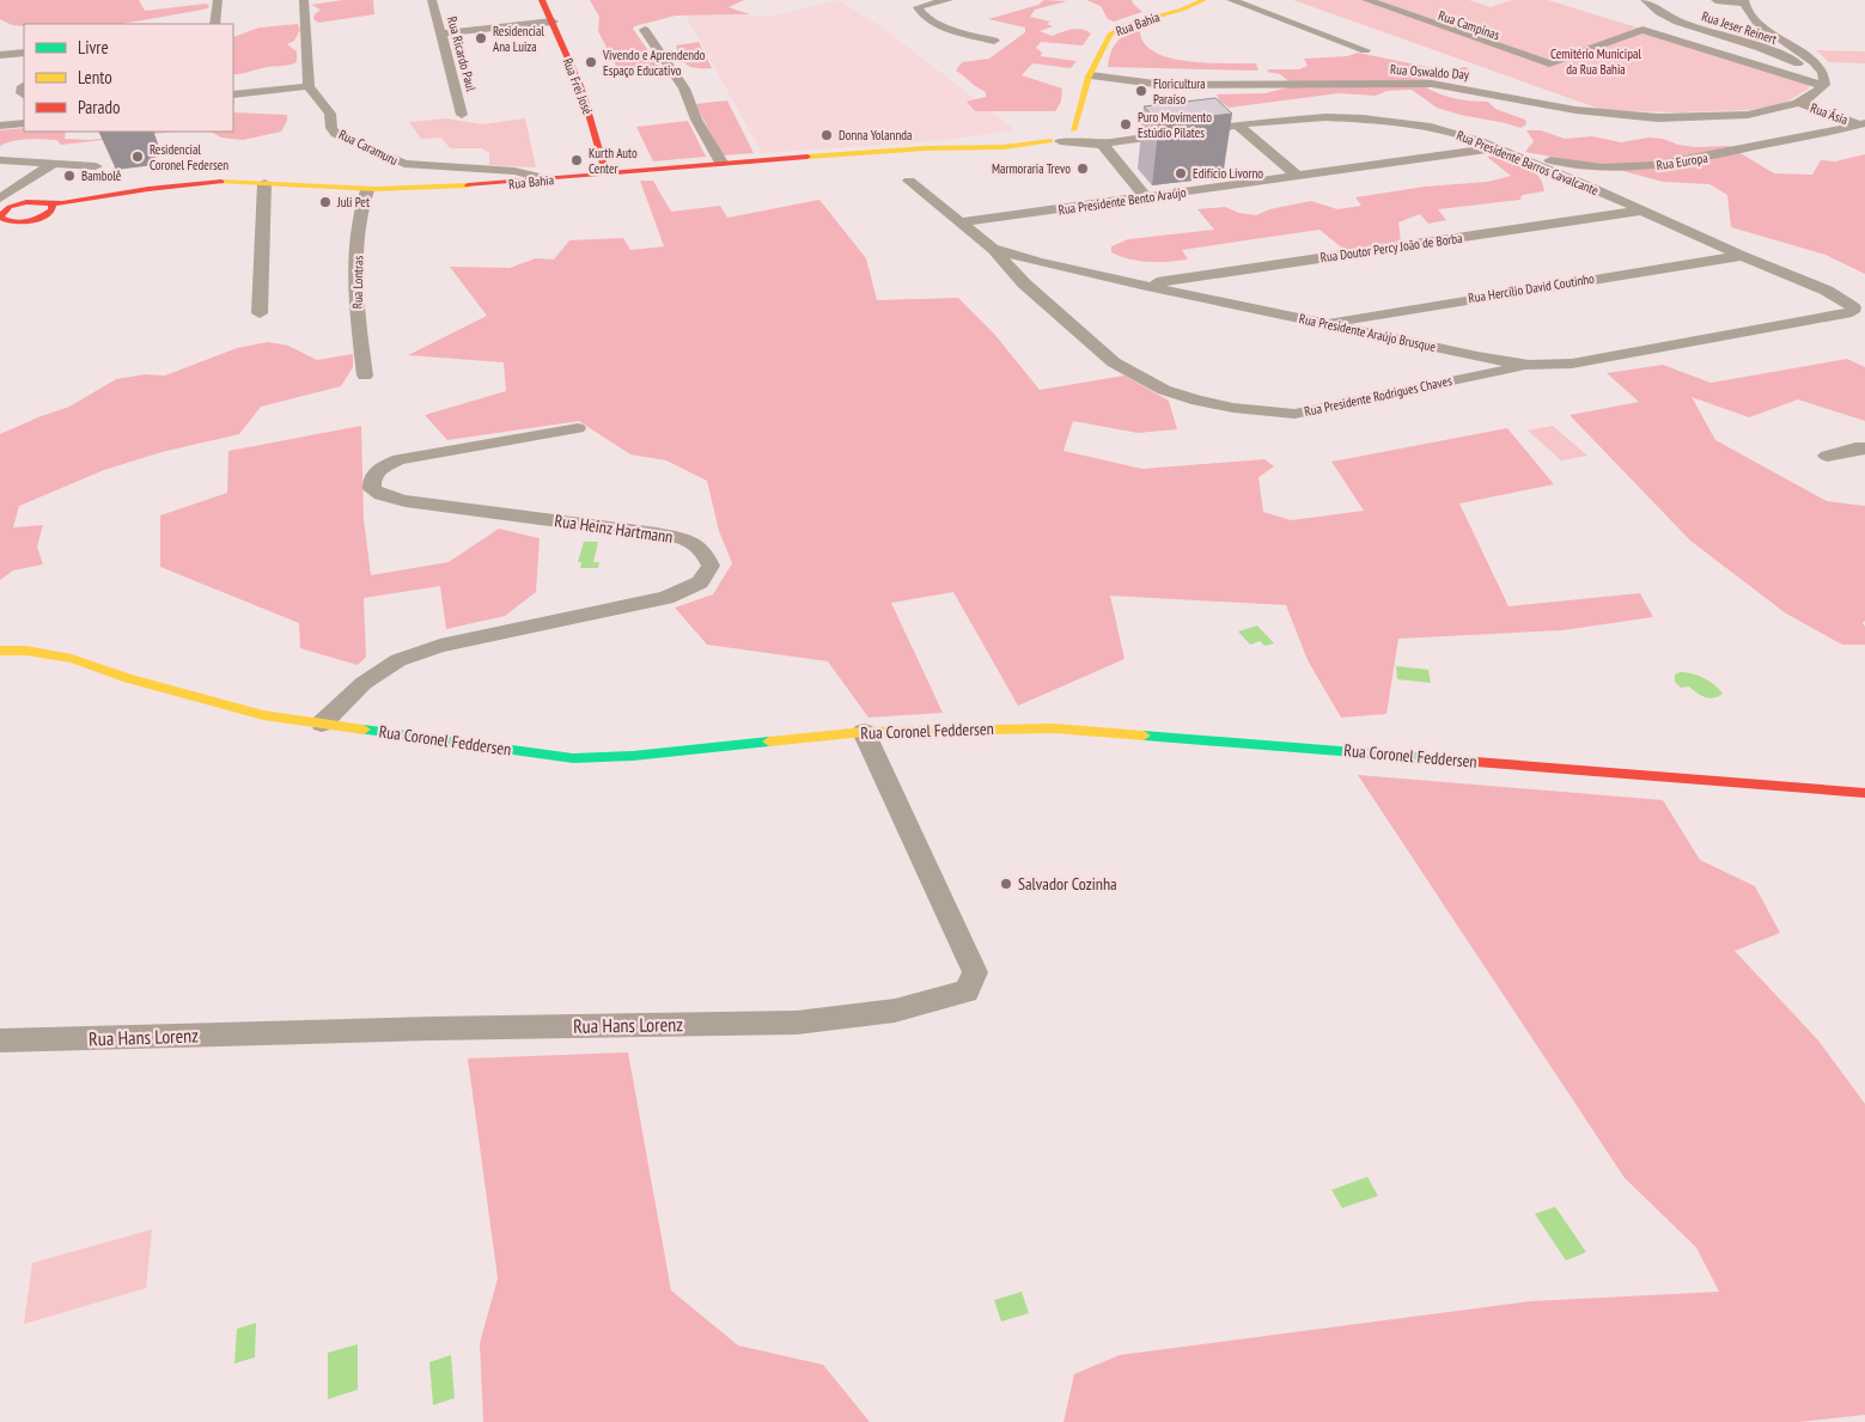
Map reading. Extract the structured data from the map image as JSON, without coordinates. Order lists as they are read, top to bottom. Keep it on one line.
{"streets":{"main road":["Rua Bahia","Rua Frei José","Rua Coronel Feddersen"],"street":["Rua Campinas","Rua Jeser Reinert","Rua Ricardo Paul","Rua Oswaldo Day","Rua Ásia","Rua Caramuru","Rua Europa","Rua Presidente Barros Cavalcante","Rua Presidente Bento Araújo","Rua Doutor Percy João de Borba","Rua Lontras","Rua Hercílio David Coutinho","Rua Presidente Araújo Brusque","Rua Presidente Rodrigues Chaves","Rua Heinz Hartmann","Rua Hans Lorenz"]},"crossings":[["Rua Bahia","Rua Oswaldo Day"],["Rua Bahia","Rua Frei José"],["Rua Bahia","Rua Caramuru"],["Rua Bahia","Rua Presidente Barros Cavalcante"],["Rua Bahia","Rua Lontras"],["Rua Oswaldo Day","Rua Ásia"],["Rua Ásia","Rua Europa"],["Rua Europa","Rua Presidente Barros Cavalcante"],["Rua Europa","Rua Presidente Bento Araújo"],["Rua Presidente Barros Cavalcante","Rua Presidente Bento Araújo"],["Rua Presidente Barros Cavalcante","Rua Doutor Percy João de Borba"],["Rua Presidente Barros Cavalcante","Rua Hercílio David Coutinho"],["Rua Presidente Barros Cavalcante","Rua Presidente Araújo Brusque"],["Rua Presidente Bento Araújo","Rua Presidente Araújo Brusque"],["Rua Doutor Percy João de Borba","Rua Presidente Araújo Brusque"],["Rua Hercílio David Coutinho","Rua Presidente Araújo Brusque"],["Rua Presidente Araújo Brusque","Rua Presidente Rodrigues Chaves"],["Rua Heinz Hartmann","Rua Coronel Feddersen"],["Rua Coronel Feddersen","Rua Hans Lorenz"]],"parks":["Cemitério Municipal da Rua Bahia"],"places":["Residencial Ana Luiza","Vivendo e Aprendendo Espaço Educativo","Floricultura Paraíso","Puro Movimento Estúdio Pilates","Donna Yolannda","Residencial Coronel Federsen","Kurth Auto Center","Marmoraria Trevo","Edifício Livorno","Bambolê","Juli Pet","Salvador Cozinha"],"legend":["Livre","Lento","Parado"]}
